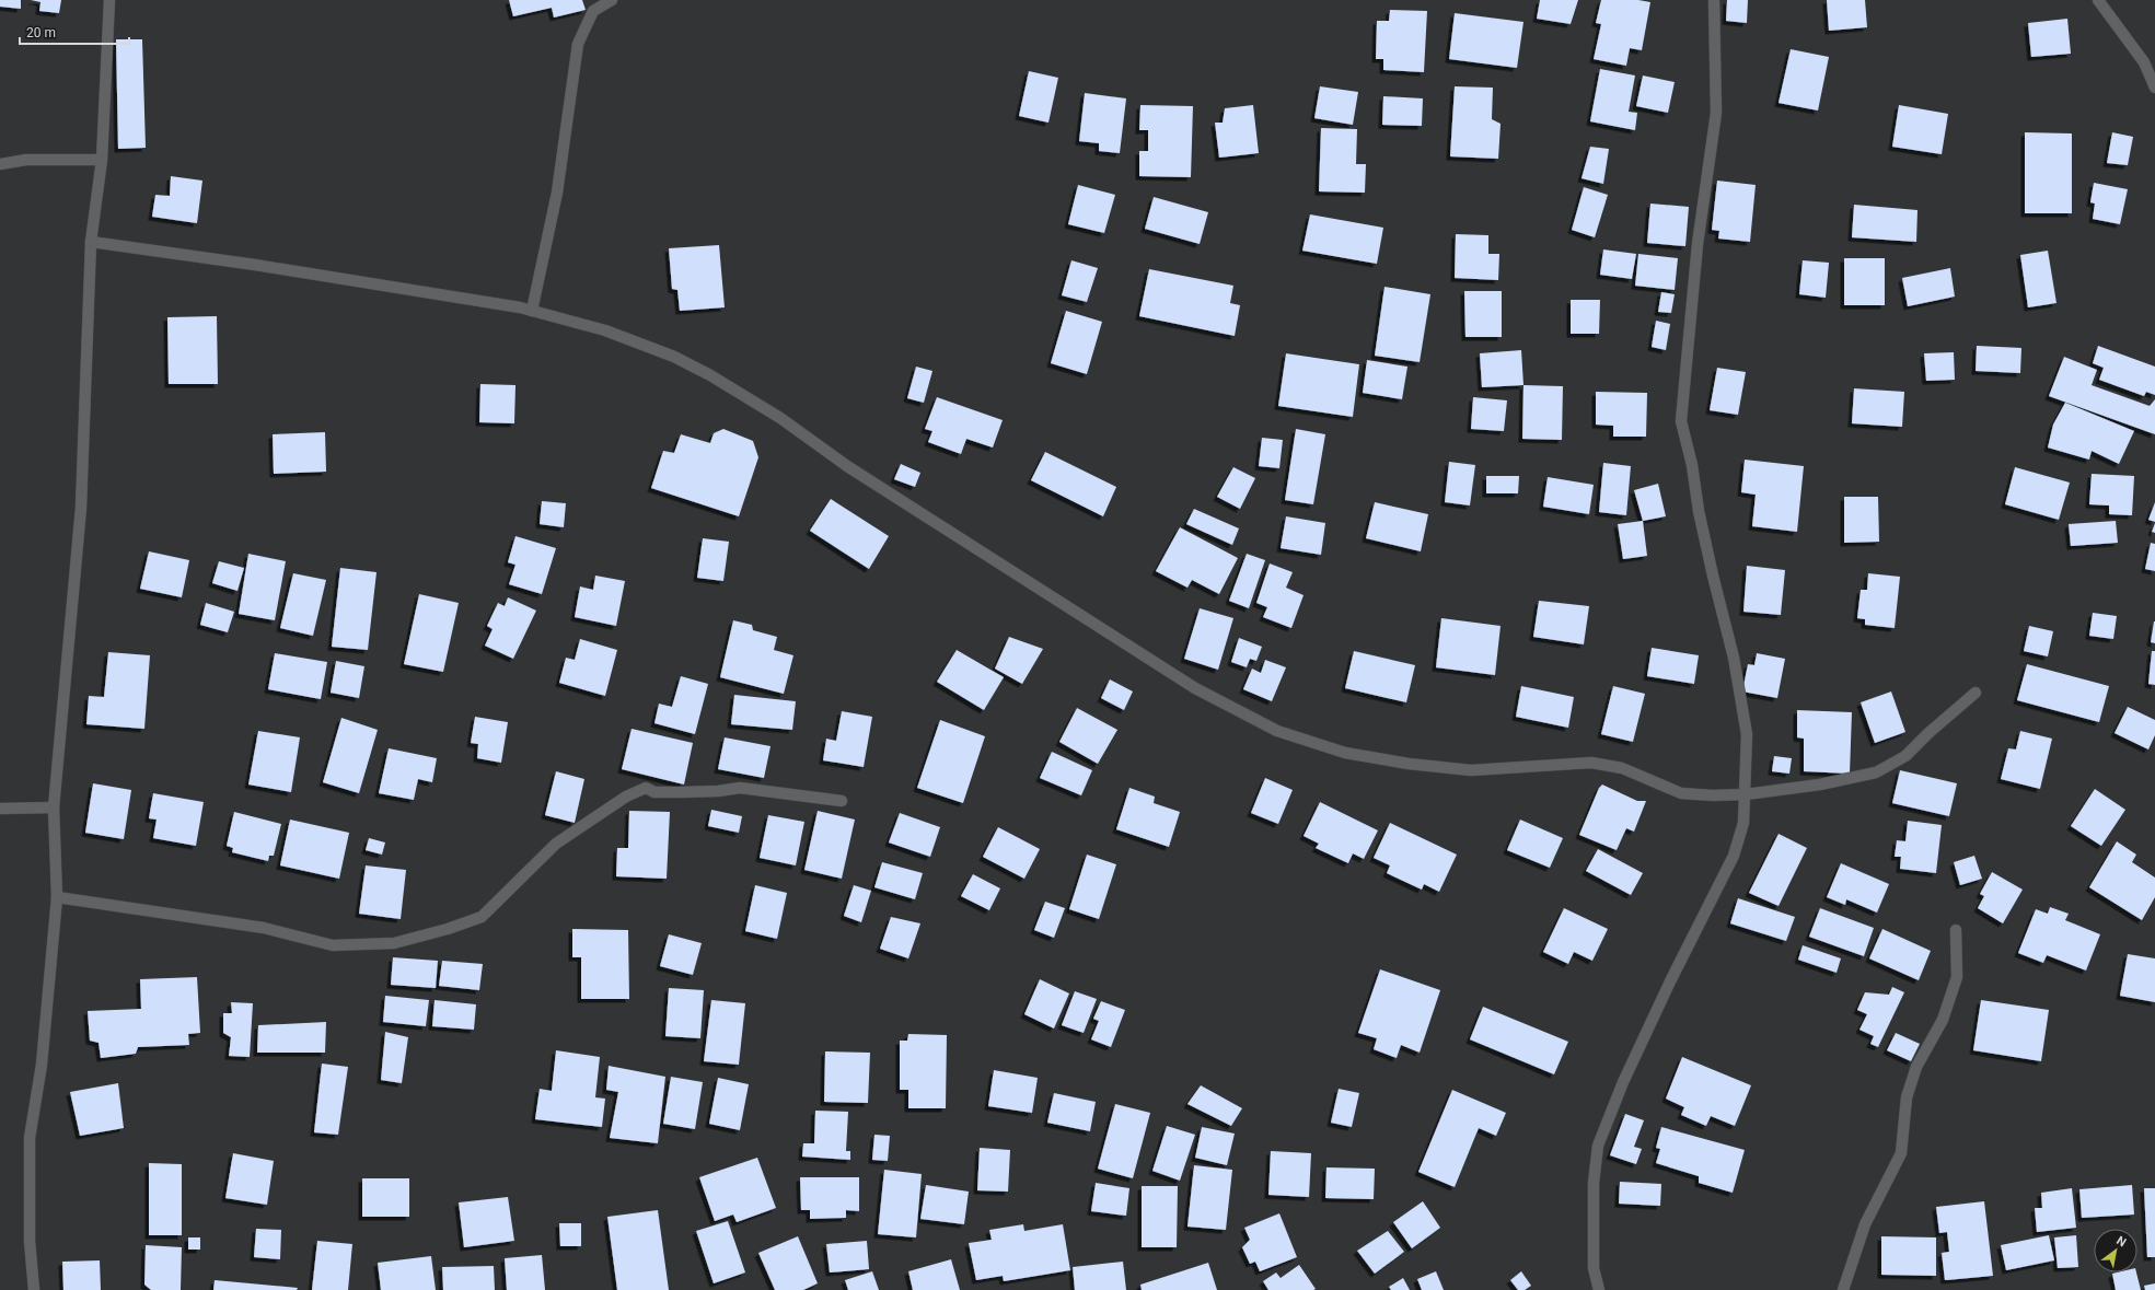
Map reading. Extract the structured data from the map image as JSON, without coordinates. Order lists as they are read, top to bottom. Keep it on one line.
{"scale_bar":"20 m","north":"top right"}
